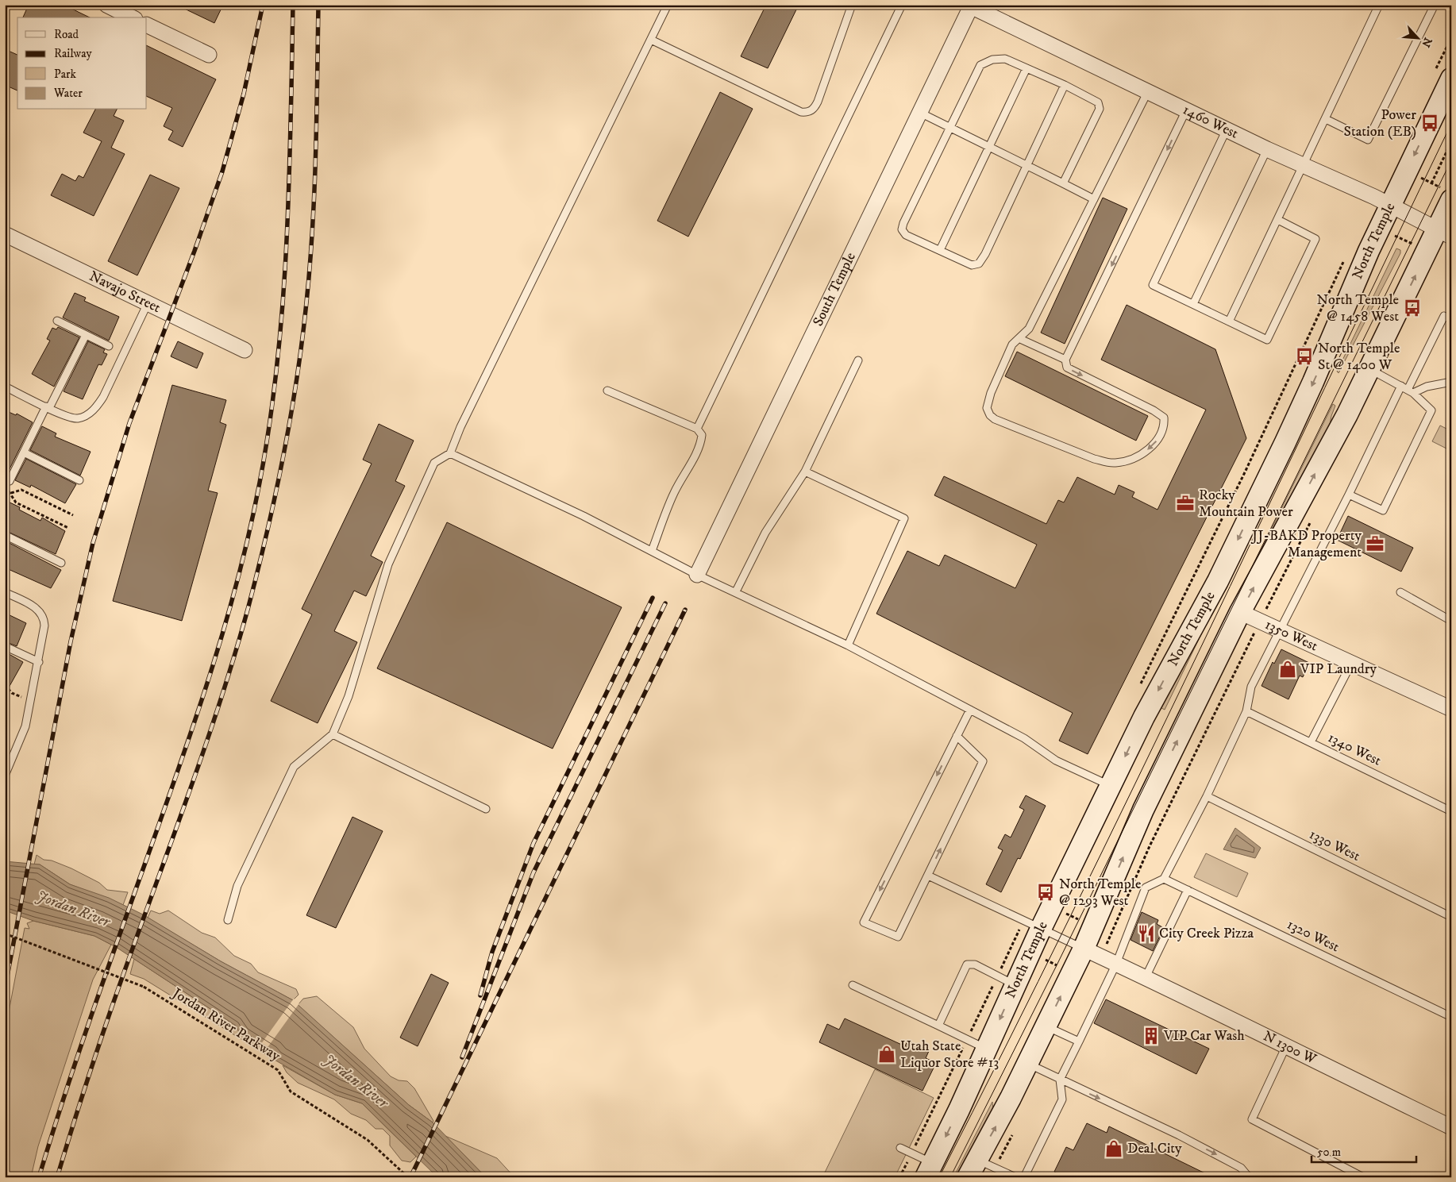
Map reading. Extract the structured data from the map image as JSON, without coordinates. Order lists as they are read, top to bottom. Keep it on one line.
{"streets":{"main road":["North Temple"],"street":["1460 West","South Temple","Navajo Street","1350 West","N 1300 W"],"lane":["1340 West","1330 West","1320 West"],"path":["Jordan River Parkway"]},"crossings":[["1460 West","North Temple"],["1460 West","South Temple"]],"water":["Jordan River"],"places":{"bus stop":["Power Station (EB)","North Temple @ 1458 West","North Temple St @ 1400 W","North Temple @ 1293 West"],"office":["Rocky Mountain Power","JJ-BAKD Property Management"],"shop":["VIP Laundry","Utah State Liquor Store #13","Deal City"],"restaurant":["City Creek Pizza"],"building":["VIP Car Wash"]},"legend":["Road","Railway","Park","Water"],"scale_bar":"50 m","north":"bottom right"}
